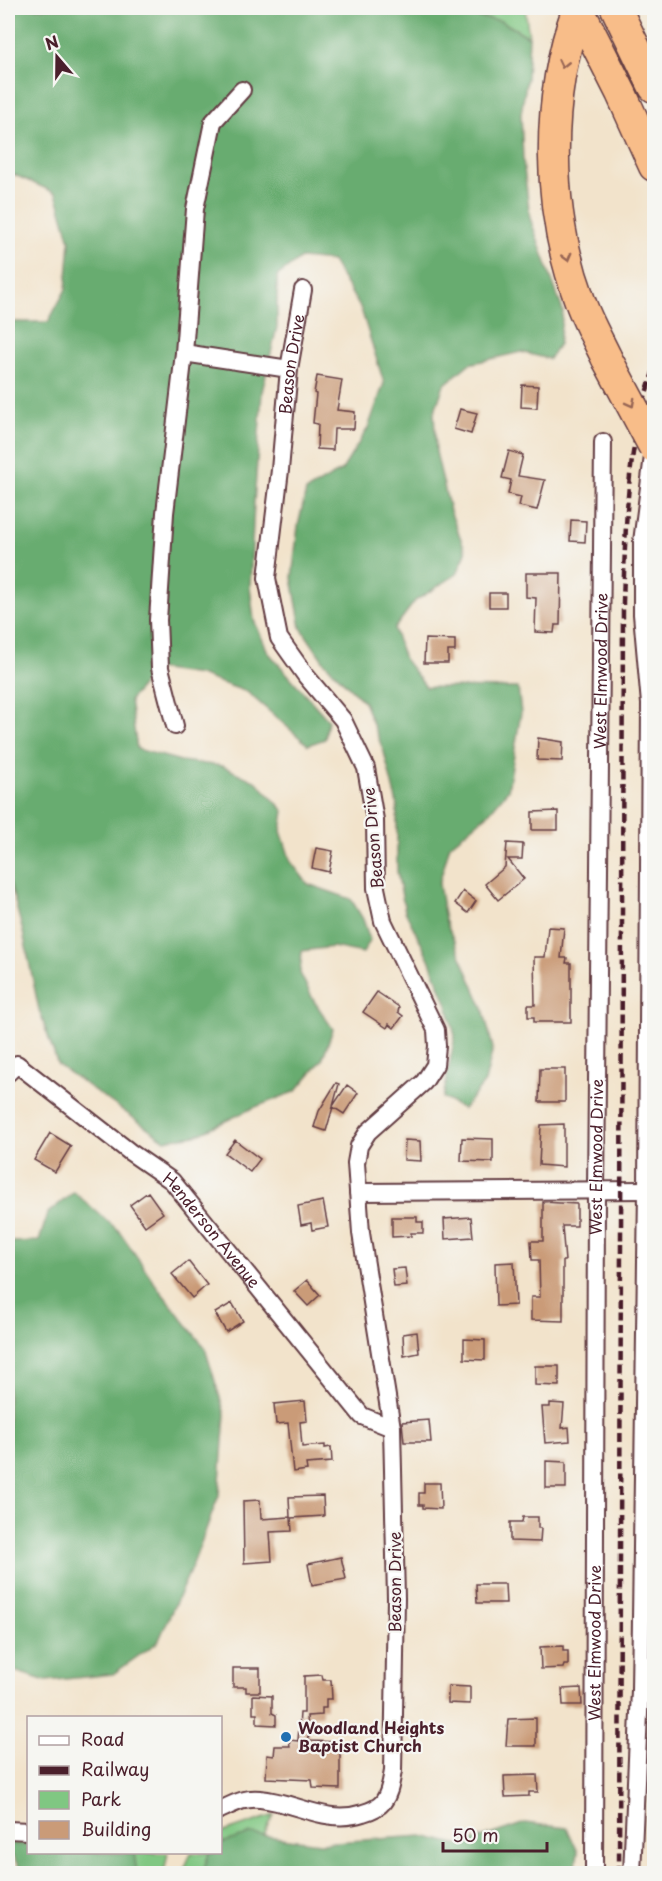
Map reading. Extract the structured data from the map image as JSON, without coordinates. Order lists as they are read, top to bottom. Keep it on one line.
{"streets":{"street":["Beason Drive","West Elmwood Drive","Henderson Avenue"]},"crossings":[["Beason Drive","Henderson Avenue"]],"places":["Woodland Heights Baptist Church"],"legend":["Road","Railway","Park","Building"],"scale_bar":"50 m","north":"top"}
